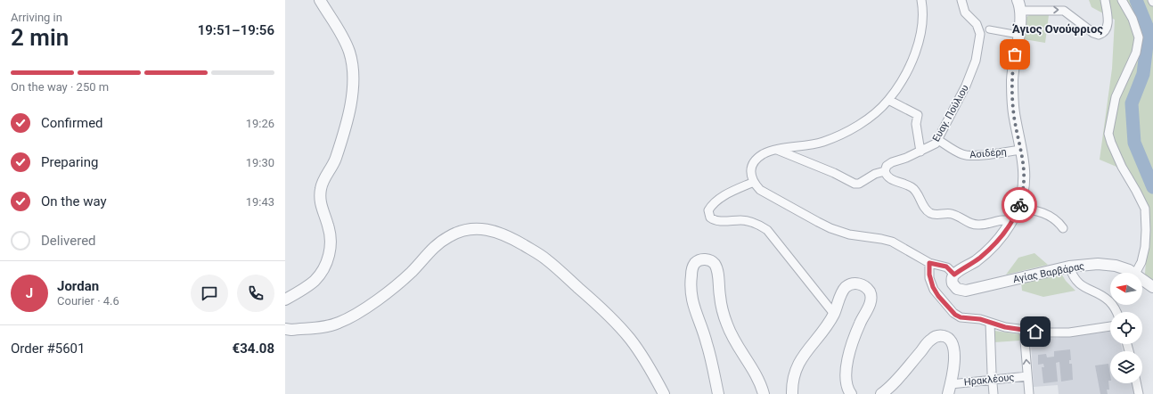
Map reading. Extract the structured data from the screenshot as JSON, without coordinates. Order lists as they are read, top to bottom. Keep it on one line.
{"streets":{"street":["Ευαγ. Πούλιου","Ασιδέρη","Αγίας Βαρβάρας","Ηρακλέους"]},"crossings":[["Ευαγ. Πούλιου","Ασιδέρη"]],"districts":["Άγιος Ονούφριος"],"north":"left","page":{"heading":["2 min","Arriving in","19:51–19:56"],"panel":["Jordan","Courier · 4.6","Order #5601","€34.08"],"bar":"On the way · 250 m","list":[["Confirmed","19:26"],["Preparing","19:30"],["On the way","19:43"],"Delivered"],"round":"J"}}
